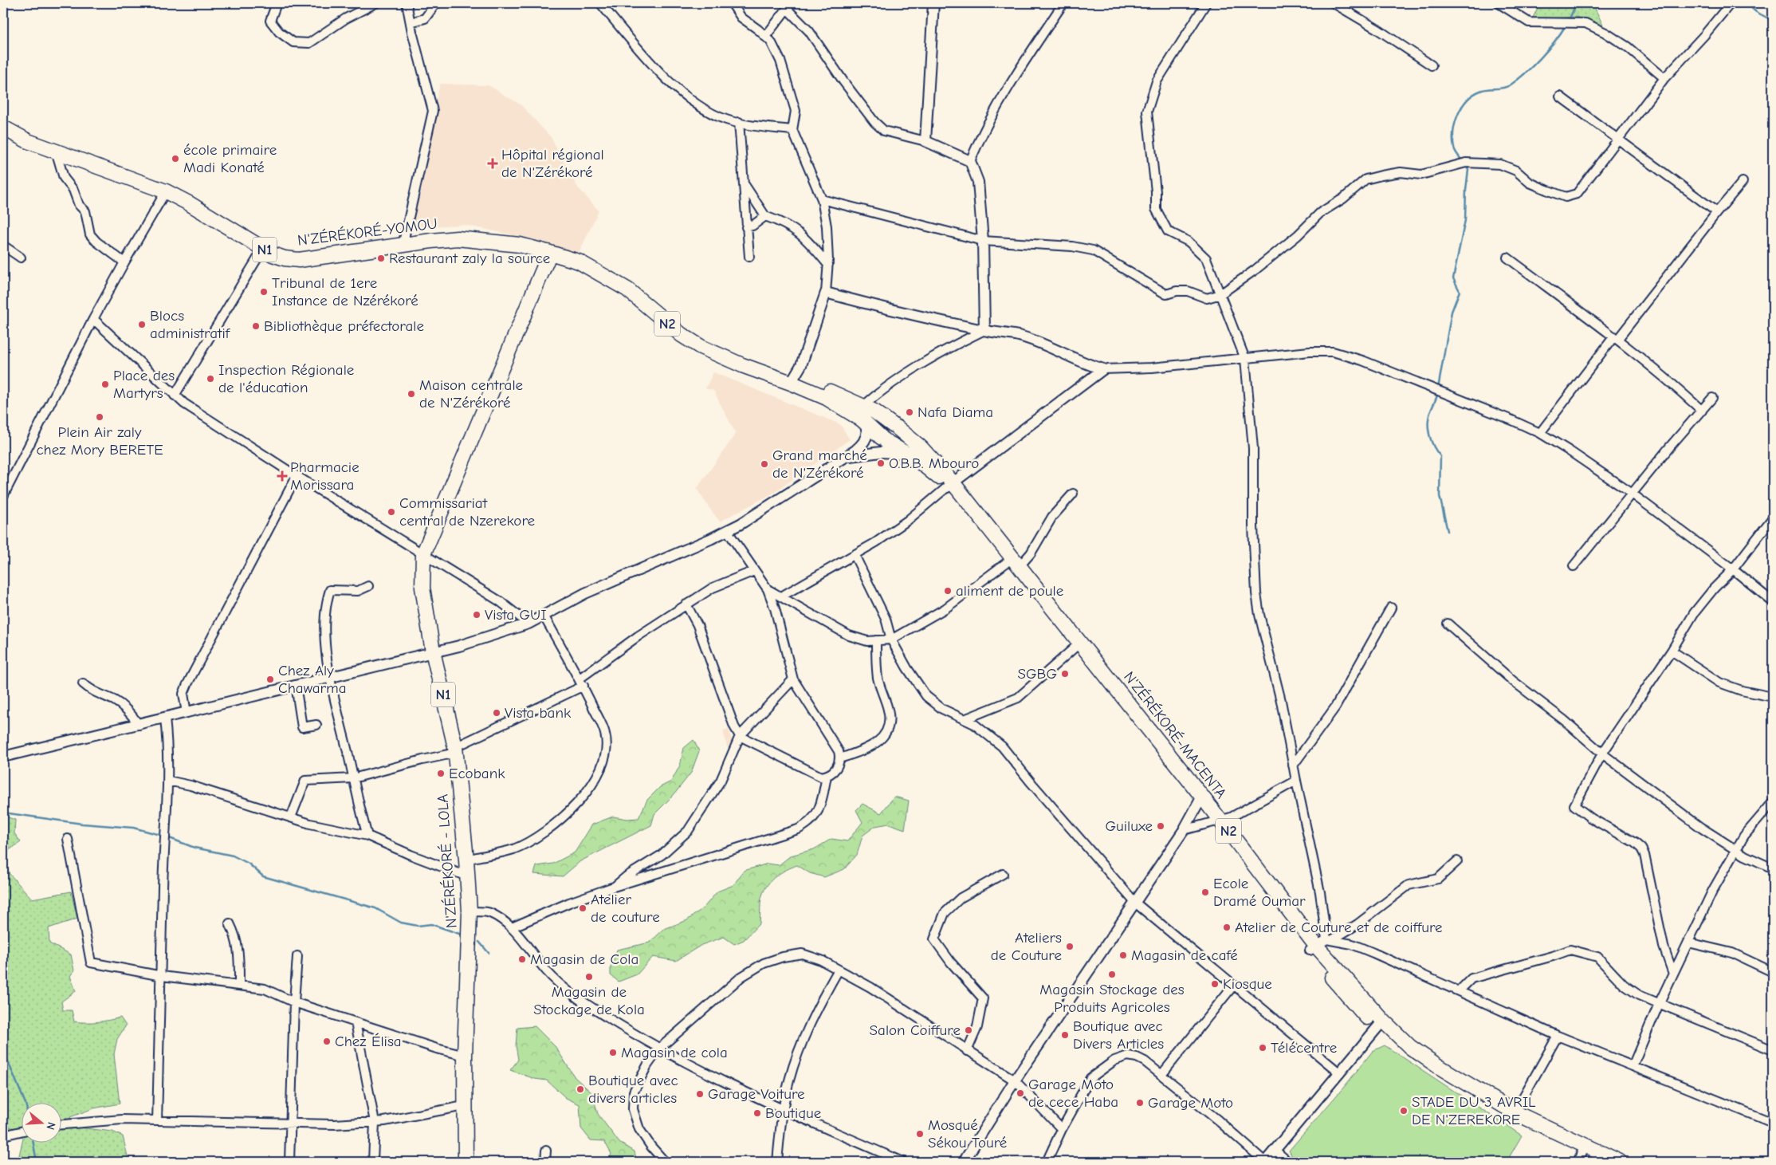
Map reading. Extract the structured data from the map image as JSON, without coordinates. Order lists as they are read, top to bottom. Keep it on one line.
{"streets":{"highway":["N'ZÉRÉKORÉ-YOMOU","N1","N2","N'ZÉRÉKORÉ - LOLA"]},"crossings":[["N'ZÉRÉKORÉ-YOMOU","N2"],["N'ZÉRÉKORÉ-YOMOU","N'ZÉRÉKORÉ - LOLA"],["N2","N'ZÉRÉKORÉ - LOLA"]],"places":{"other":["école primaire Madi Konaté","Restaurant zaly la source","Tribunal de 1ere Instance de Nzérékoré","Blocs administratif","Bibliothèque préfectorale","Inspection Régionale de l'éducation","Place des Martyrs","Maison centrale de N'Zérékoré","Nafa Diama","Plein Air zaly chez Mory BERETE","O.B.B. Mbouro","Grand marché de N'Zérékoré","Commissariat central de Nzerekore","aliment de poule","Vista GUI","SGBG","Chez Aly Chawarma","Vista bank","Ecobank","Guiluxe","Ecole Dramé Oumar","Atelier de couture","Atelier de Couture et de coiffure","Ateliers de Couture","Magasin de café","Magasin de Cola","Magasin Stockage des Produits Agricoles","Magasin de Stockage de Kola","Kiosque","Salon Coiffure","Boutique avec Divers Articles","Chez Élisa","Télécentre","Magasin de cola","Boutique avec divers articles","Garage Moto de cece Haba","Garage Voiture","Garage Moto","STADE DU 3 AVRIL DE N'ZEREKORE","Boutique","Mosqué Sékou Touré"],"health":["Hôpital régional de N'Zérékoré","Pharmacie Morissara"]},"north":"right"}
